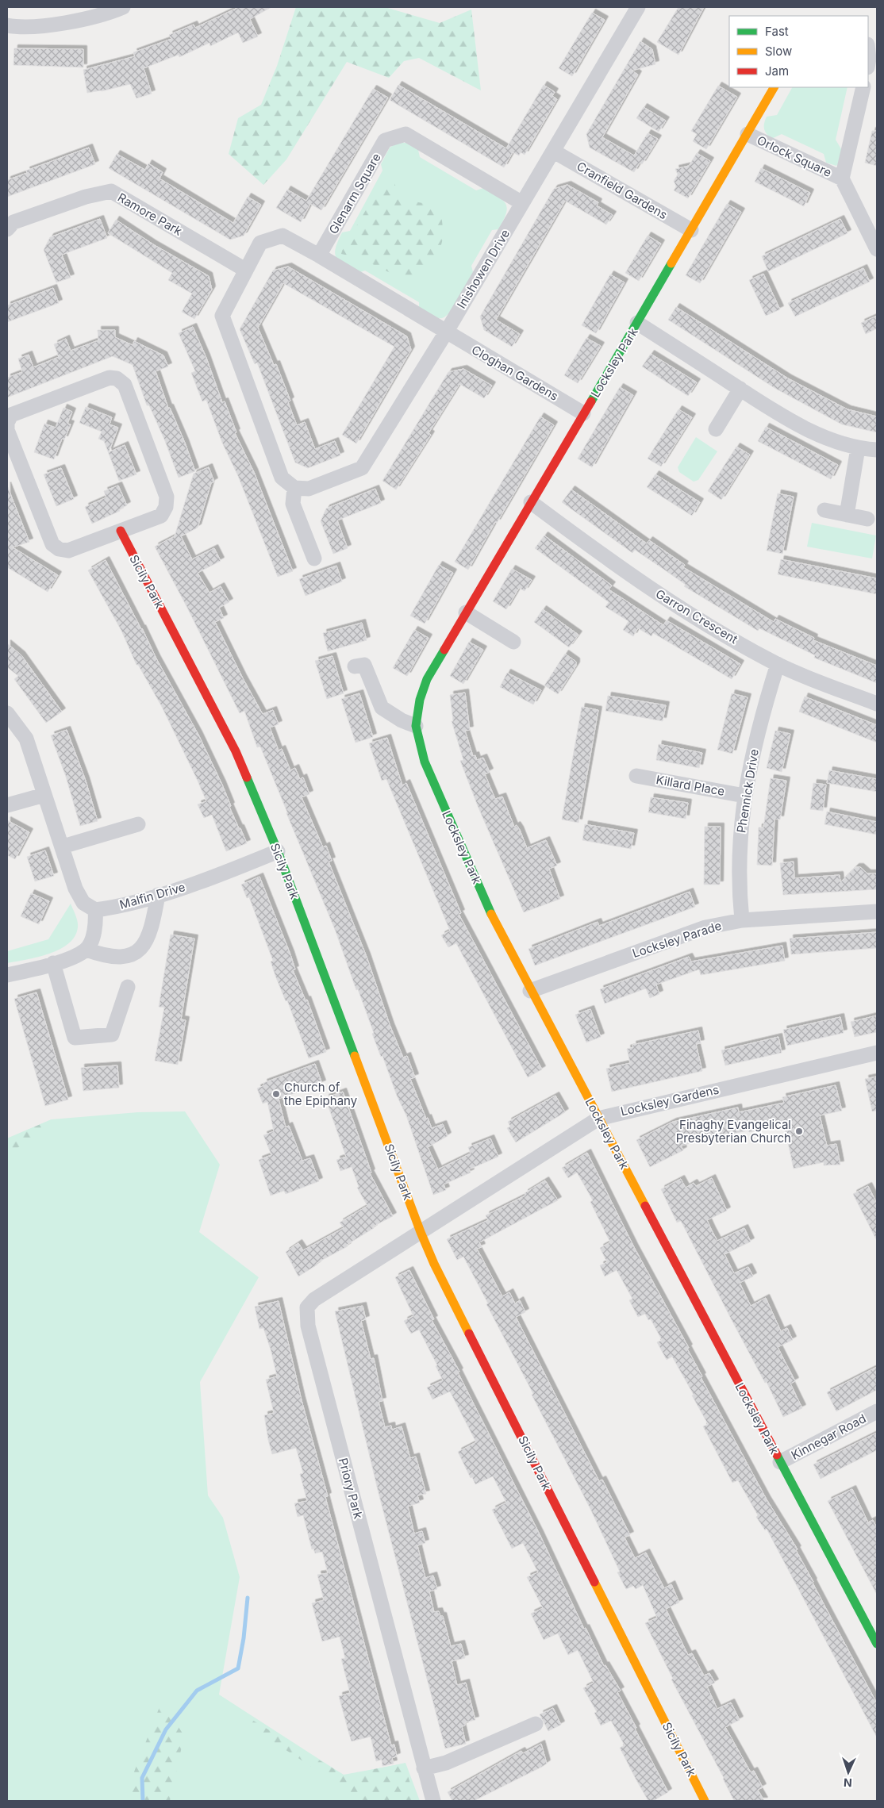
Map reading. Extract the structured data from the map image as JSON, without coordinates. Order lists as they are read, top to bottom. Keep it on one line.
{"streets":{"street":["Orlock Square","Cranfield Gardens","Glenarm Square","Ramore Park","Inishowen Drive","Locksley Park","Cloghan Gardens","Sicily Park","Garron Crescent","Killard Place","Phennick Drive","Malfin Drive","Locksley Parade","Locksley Gardens","Kinnegar Road","Priory Park"]},"crossings":[["Orlock Square","Locksley Park"],["Cranfield Gardens","Inishowen Drive"],["Cranfield Gardens","Locksley Park"],["Glenarm Square","Inishowen Drive"],["Inishowen Drive","Cloghan Gardens"],["Locksley Park","Cloghan Gardens"],["Locksley Park","Garron Crescent"],["Locksley Park","Locksley Parade"],["Locksley Park","Locksley Gardens"],["Locksley Park","Kinnegar Road"],["Sicily Park","Malfin Drive"],["Sicily Park","Locksley Gardens"],["Sicily Park","Priory Park"],["Garron Crescent","Phennick Drive"],["Killard Place","Phennick Drive"],["Phennick Drive","Locksley Parade"],["Locksley Gardens","Priory Park"]],"places":["Church of the Epiphany","Finaghy Evangelical Presbyterian Church"],"legend":["Fast","Slow","Jam"],"north":"bottom"}
